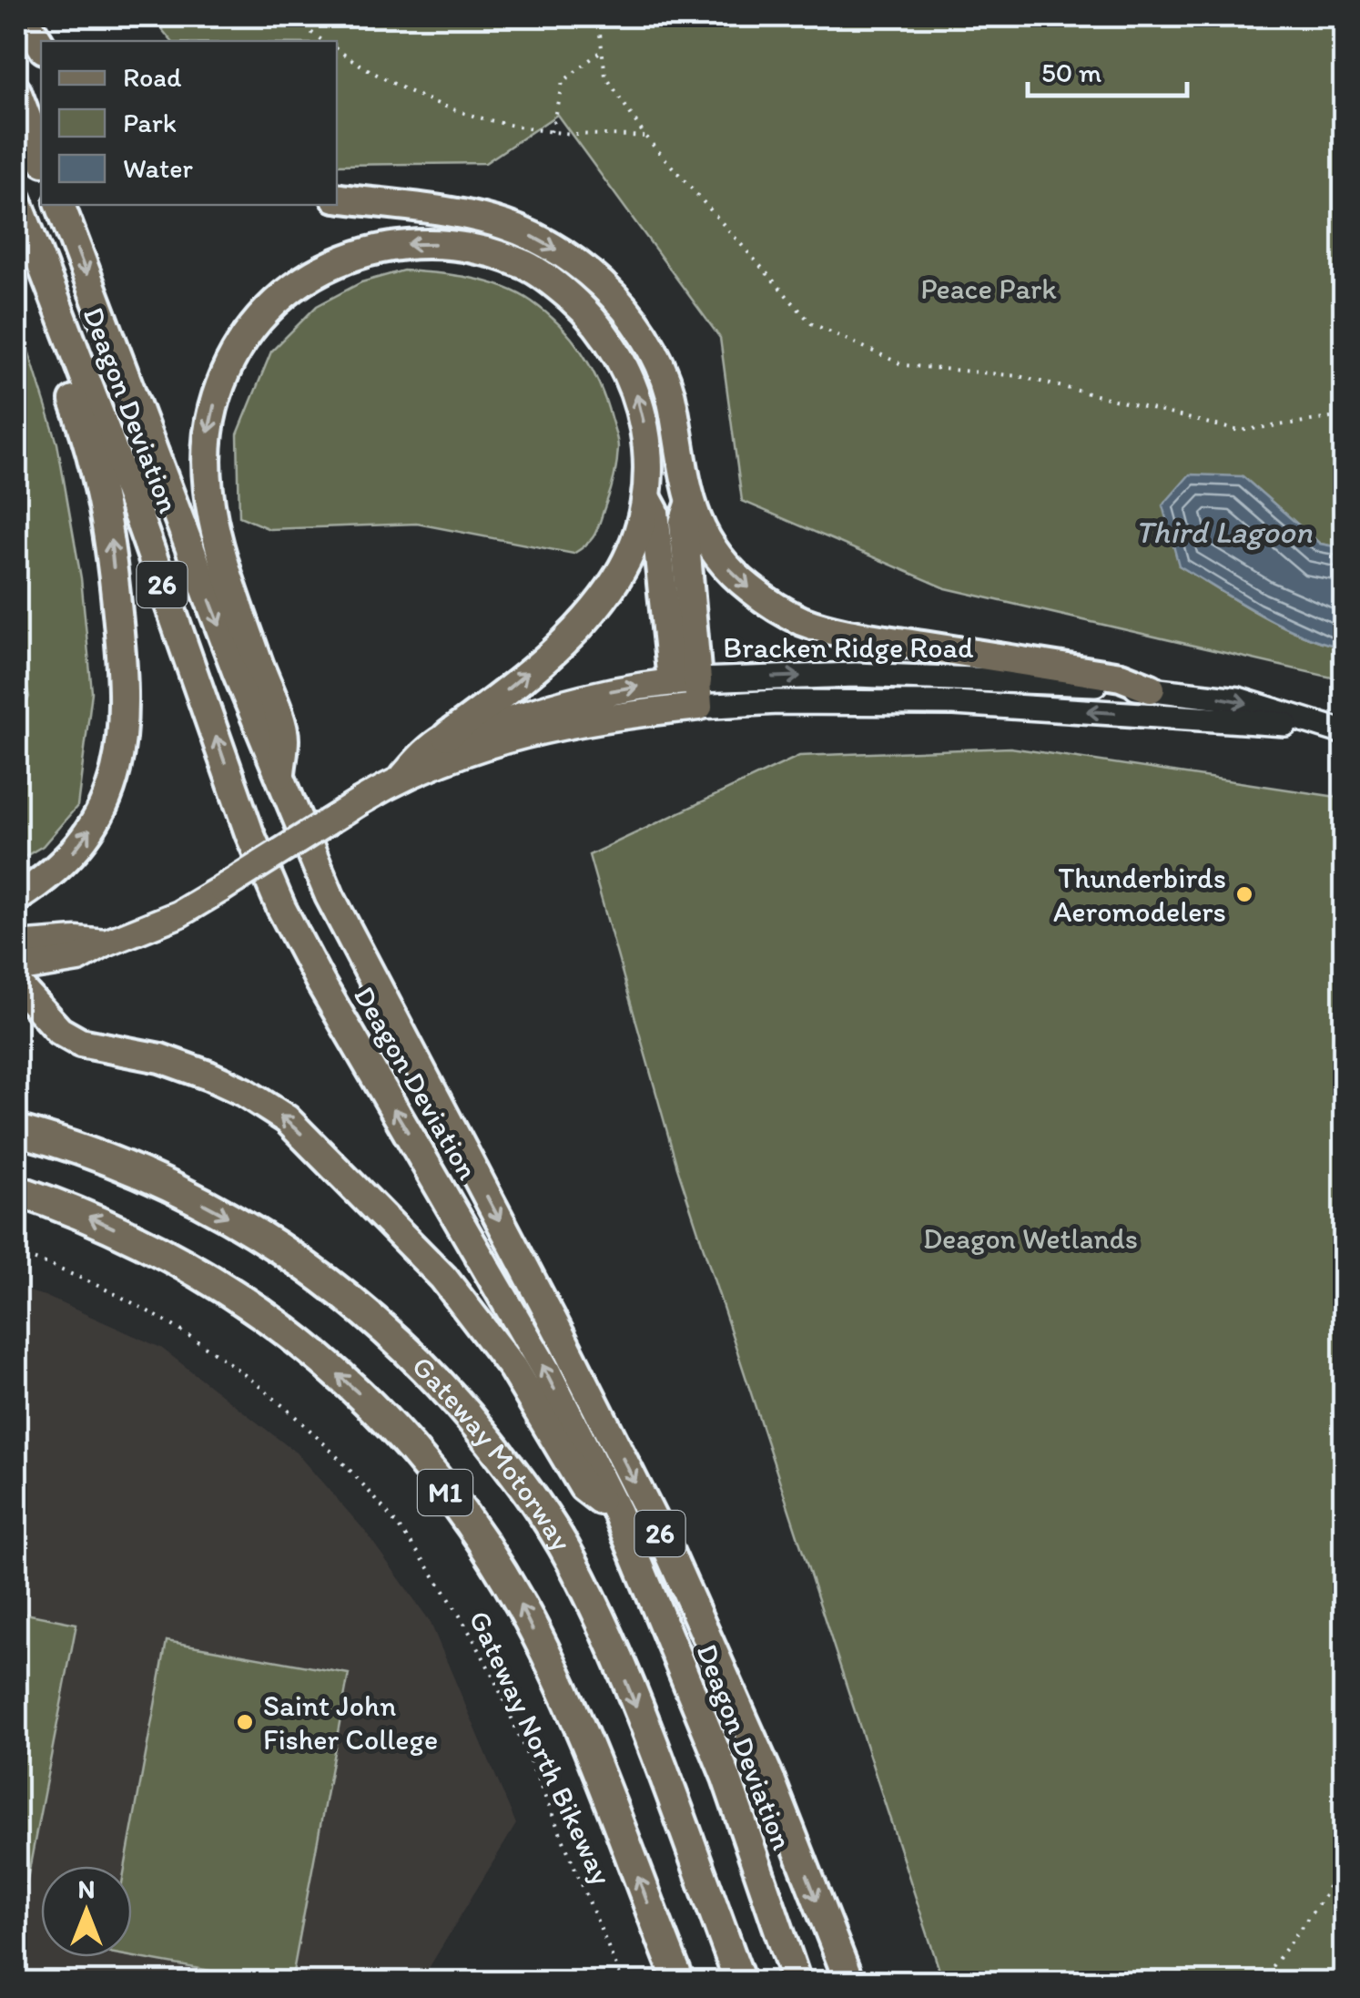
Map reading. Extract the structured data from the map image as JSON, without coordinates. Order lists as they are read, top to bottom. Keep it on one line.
{"streets":{"highway":["Deagon Deviation","26","Gateway Motorway","M1"],"main road":["Bracken Ridge Road"],"path":["Gateway North Bikeway"]},"water":["Third Lagoon"],"parks":["Peace Park","Deagon Wetlands"],"places":["Thunderbirds Aeromodelers","Saint John Fisher College"],"legend":["Road","Park","Water"],"scale_bar":"50 m","north":"top"}
